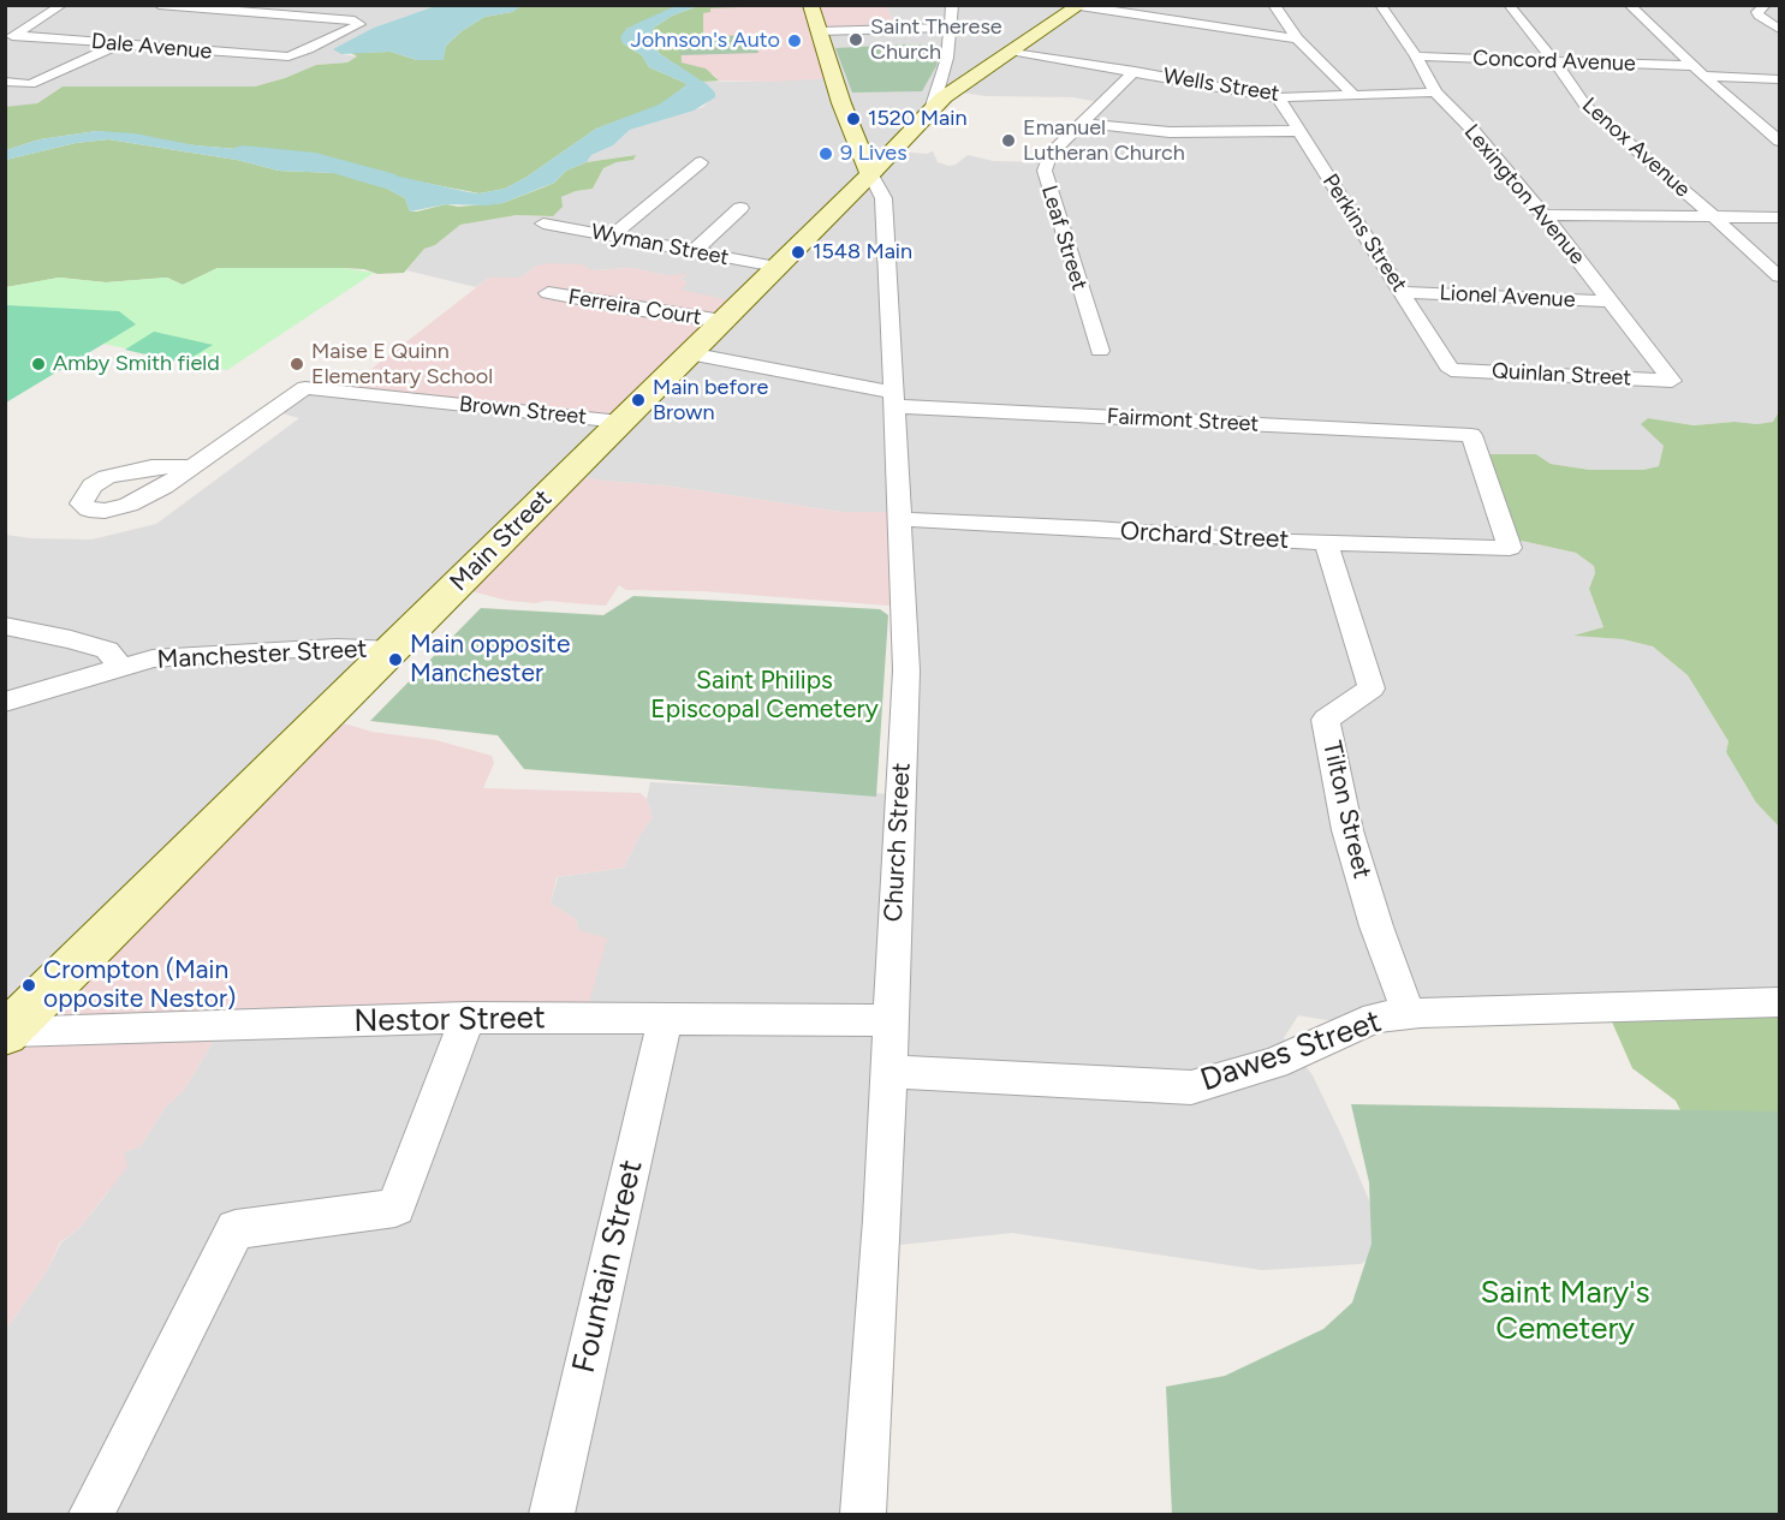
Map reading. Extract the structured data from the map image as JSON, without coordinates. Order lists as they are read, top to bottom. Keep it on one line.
{"streets":{"main road":["Main Street"],"street":["Dale Avenue","Concord Avenue","Wells Street","Lenox Avenue","Lexington Avenue","Perkins Street","Leaf Street","Wyman Street","Lionel Avenue","Ferreira Court","Quinlan Street","Brown Street","Fairmont Street","Orchard Street","Manchester Street","Tilton Street","Church Street","Nestor Street","Dawes Street","Fountain Street"]},"crossings":[["Concord Avenue","Lenox Avenue"],["Concord Avenue","Lexington Avenue"],["Wells Street","Lexington Avenue"],["Wells Street","Perkins Street"],["Wells Street","Leaf Street"],["Wells Street","Main Street"],["Lexington Avenue","Lionel Avenue"],["Lexington Avenue","Quinlan Street"],["Perkins Street","Lionel Avenue"],["Perkins Street","Quinlan Street"],["Wyman Street","Main Street"],["Ferreira Court","Main Street"],["Brown Street","Main Street"],["Fairmont Street","Orchard Street"],["Fairmont Street","Main Street"],["Fairmont Street","Church Street"],["Orchard Street","Tilton Street"],["Orchard Street","Church Street"],["Main Street","Manchester Street"],["Main Street","Church Street"],["Main Street","Nestor Street"],["Tilton Street","Dawes Street"],["Church Street","Nestor Street"],["Church Street","Dawes Street"],["Nestor Street","Fountain Street"]],"parks":["Saint Philips Episcopal Cemetery","Saint Mary's Cemetery"],"places":["Saint Therese Church","Johnson's Auto","1520 Main","Emanuel Lutheran Church","9 Lives","1548 Main","Amby Smith field","Maise E Quinn Elementary School","Main before Brown","Main opposite Manchester","Crompton (Main opposite Nestor)"]}
